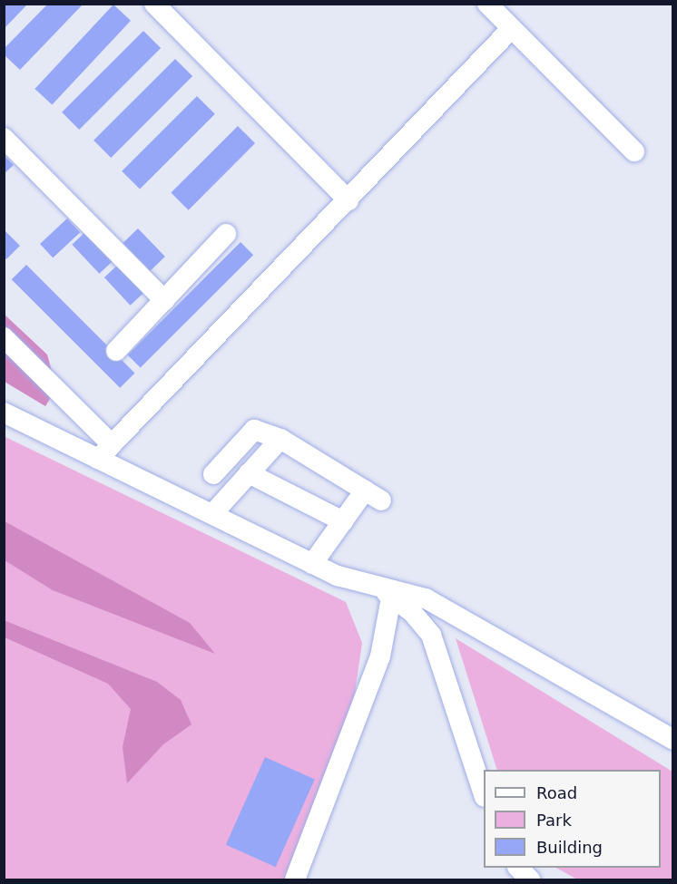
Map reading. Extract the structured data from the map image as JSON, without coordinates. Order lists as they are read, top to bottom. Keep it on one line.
{"legend":["Road","Park","Building"]}
